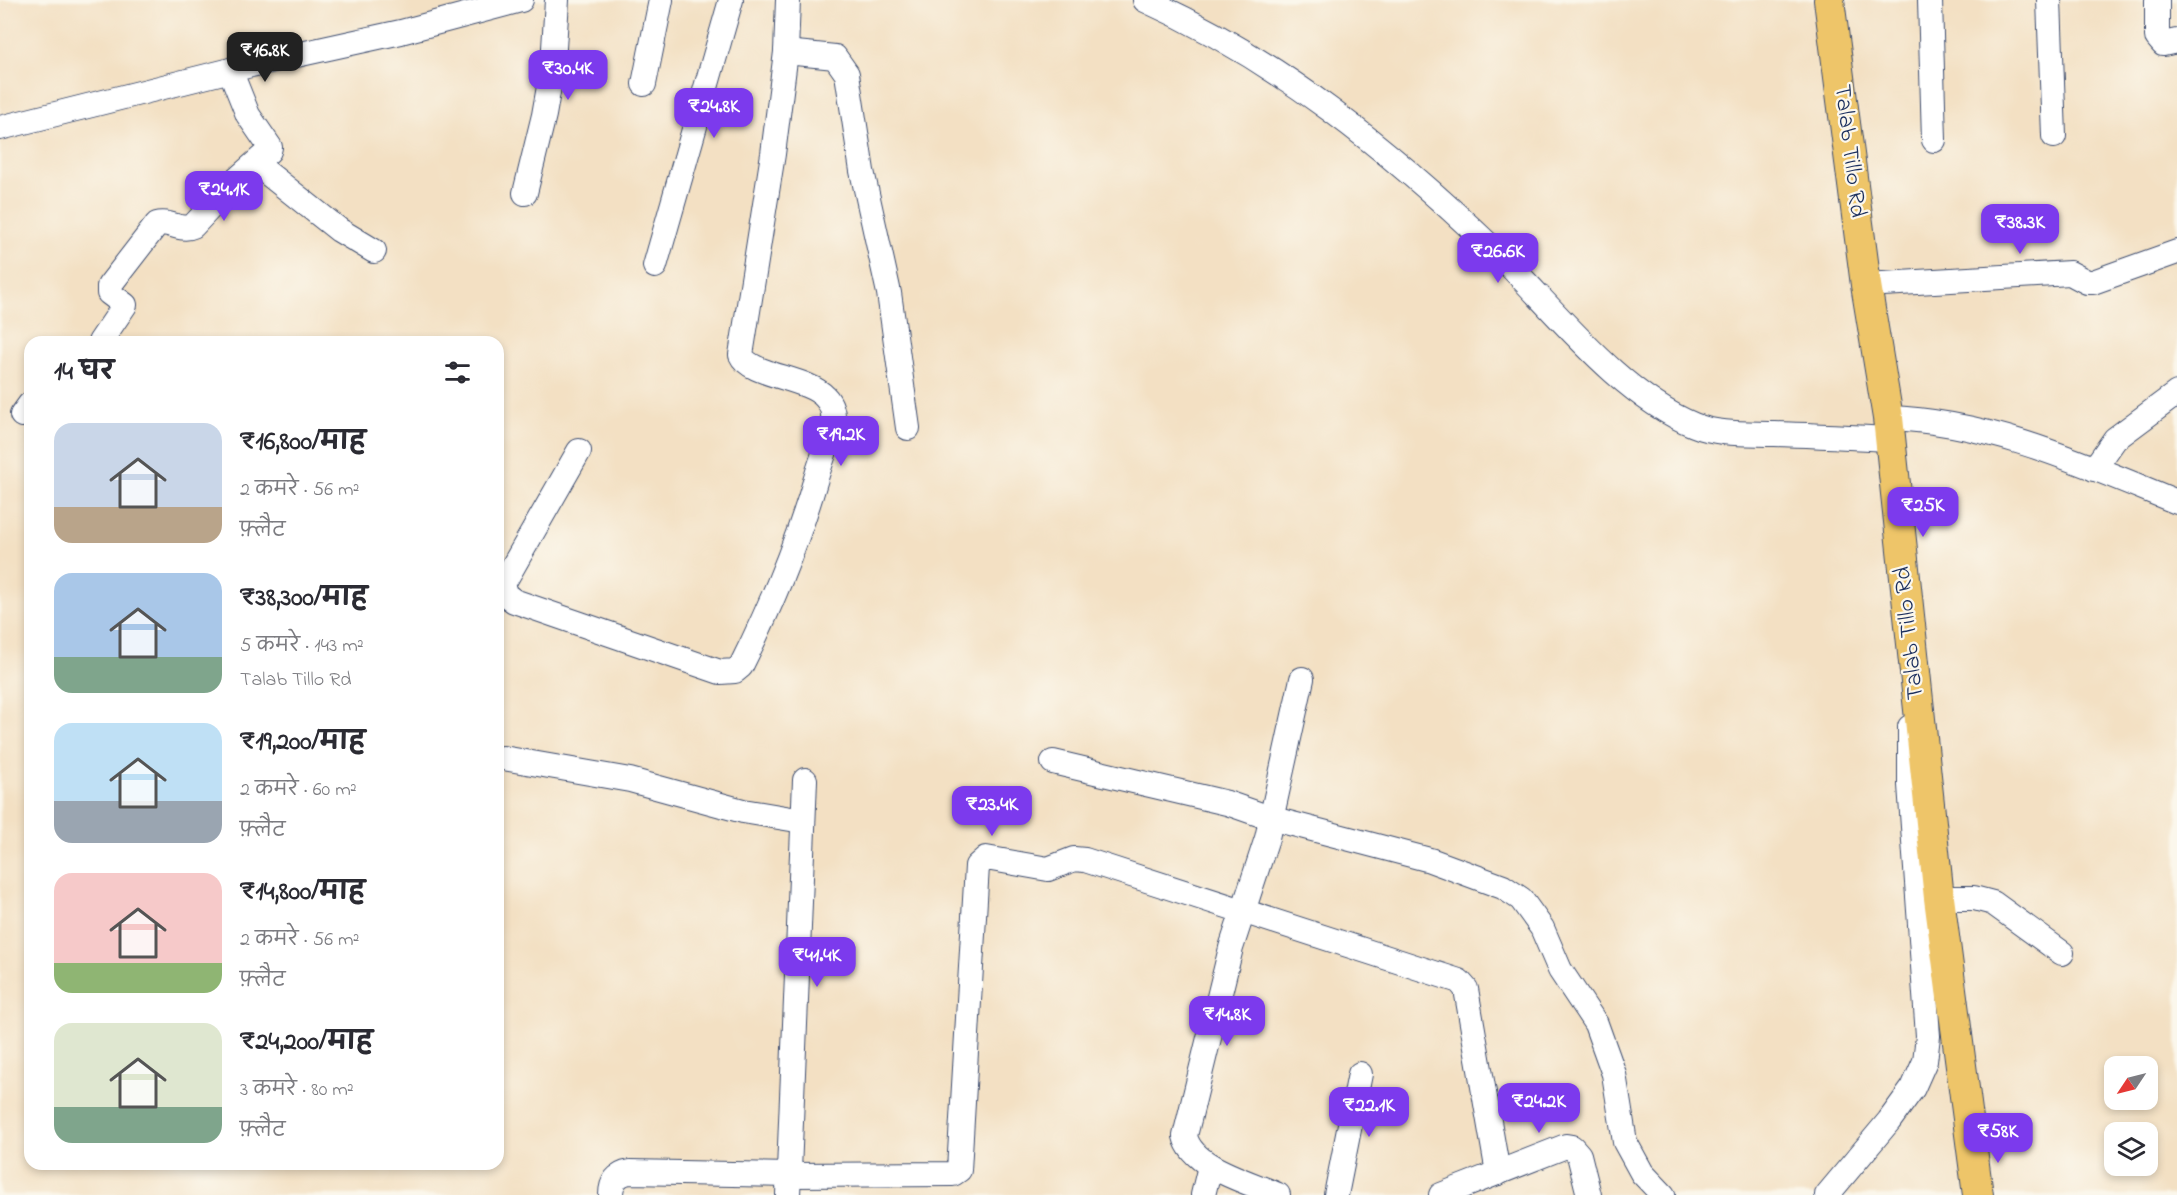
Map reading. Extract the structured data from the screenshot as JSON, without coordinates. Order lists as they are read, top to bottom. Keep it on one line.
{"streets":{"main road":["Talab Tillo Rd"]},"north":"bottom left","page":{"price":["₹16.8K","₹30.4K","₹24.8K","₹24.1K","₹38.3K","₹26.6K","₹19.2K","₹25K","₹23.4K","₹41.4K","₹14.8K","₹24.2K","₹22.1K","₹58K"],"heading":"14 घर","list":[{"name":"₹16,800/माह","note":"2 कमरे · 56 m² · फ़्लैट"},{"name":"₹38,300/माह","note":"5 कमरे · 143 m² · Talab Tillo Rd"},{"name":"₹19,200/माह","note":"2 कमरे · 60 m² · फ़्लैट"},{"name":"₹14,800/माह","note":"2 कमरे · 56 m² · फ़्लैट"},{"name":"₹24,200/माह","note":"3 कमरे · 80 m² · फ़्लैट"}]}}
